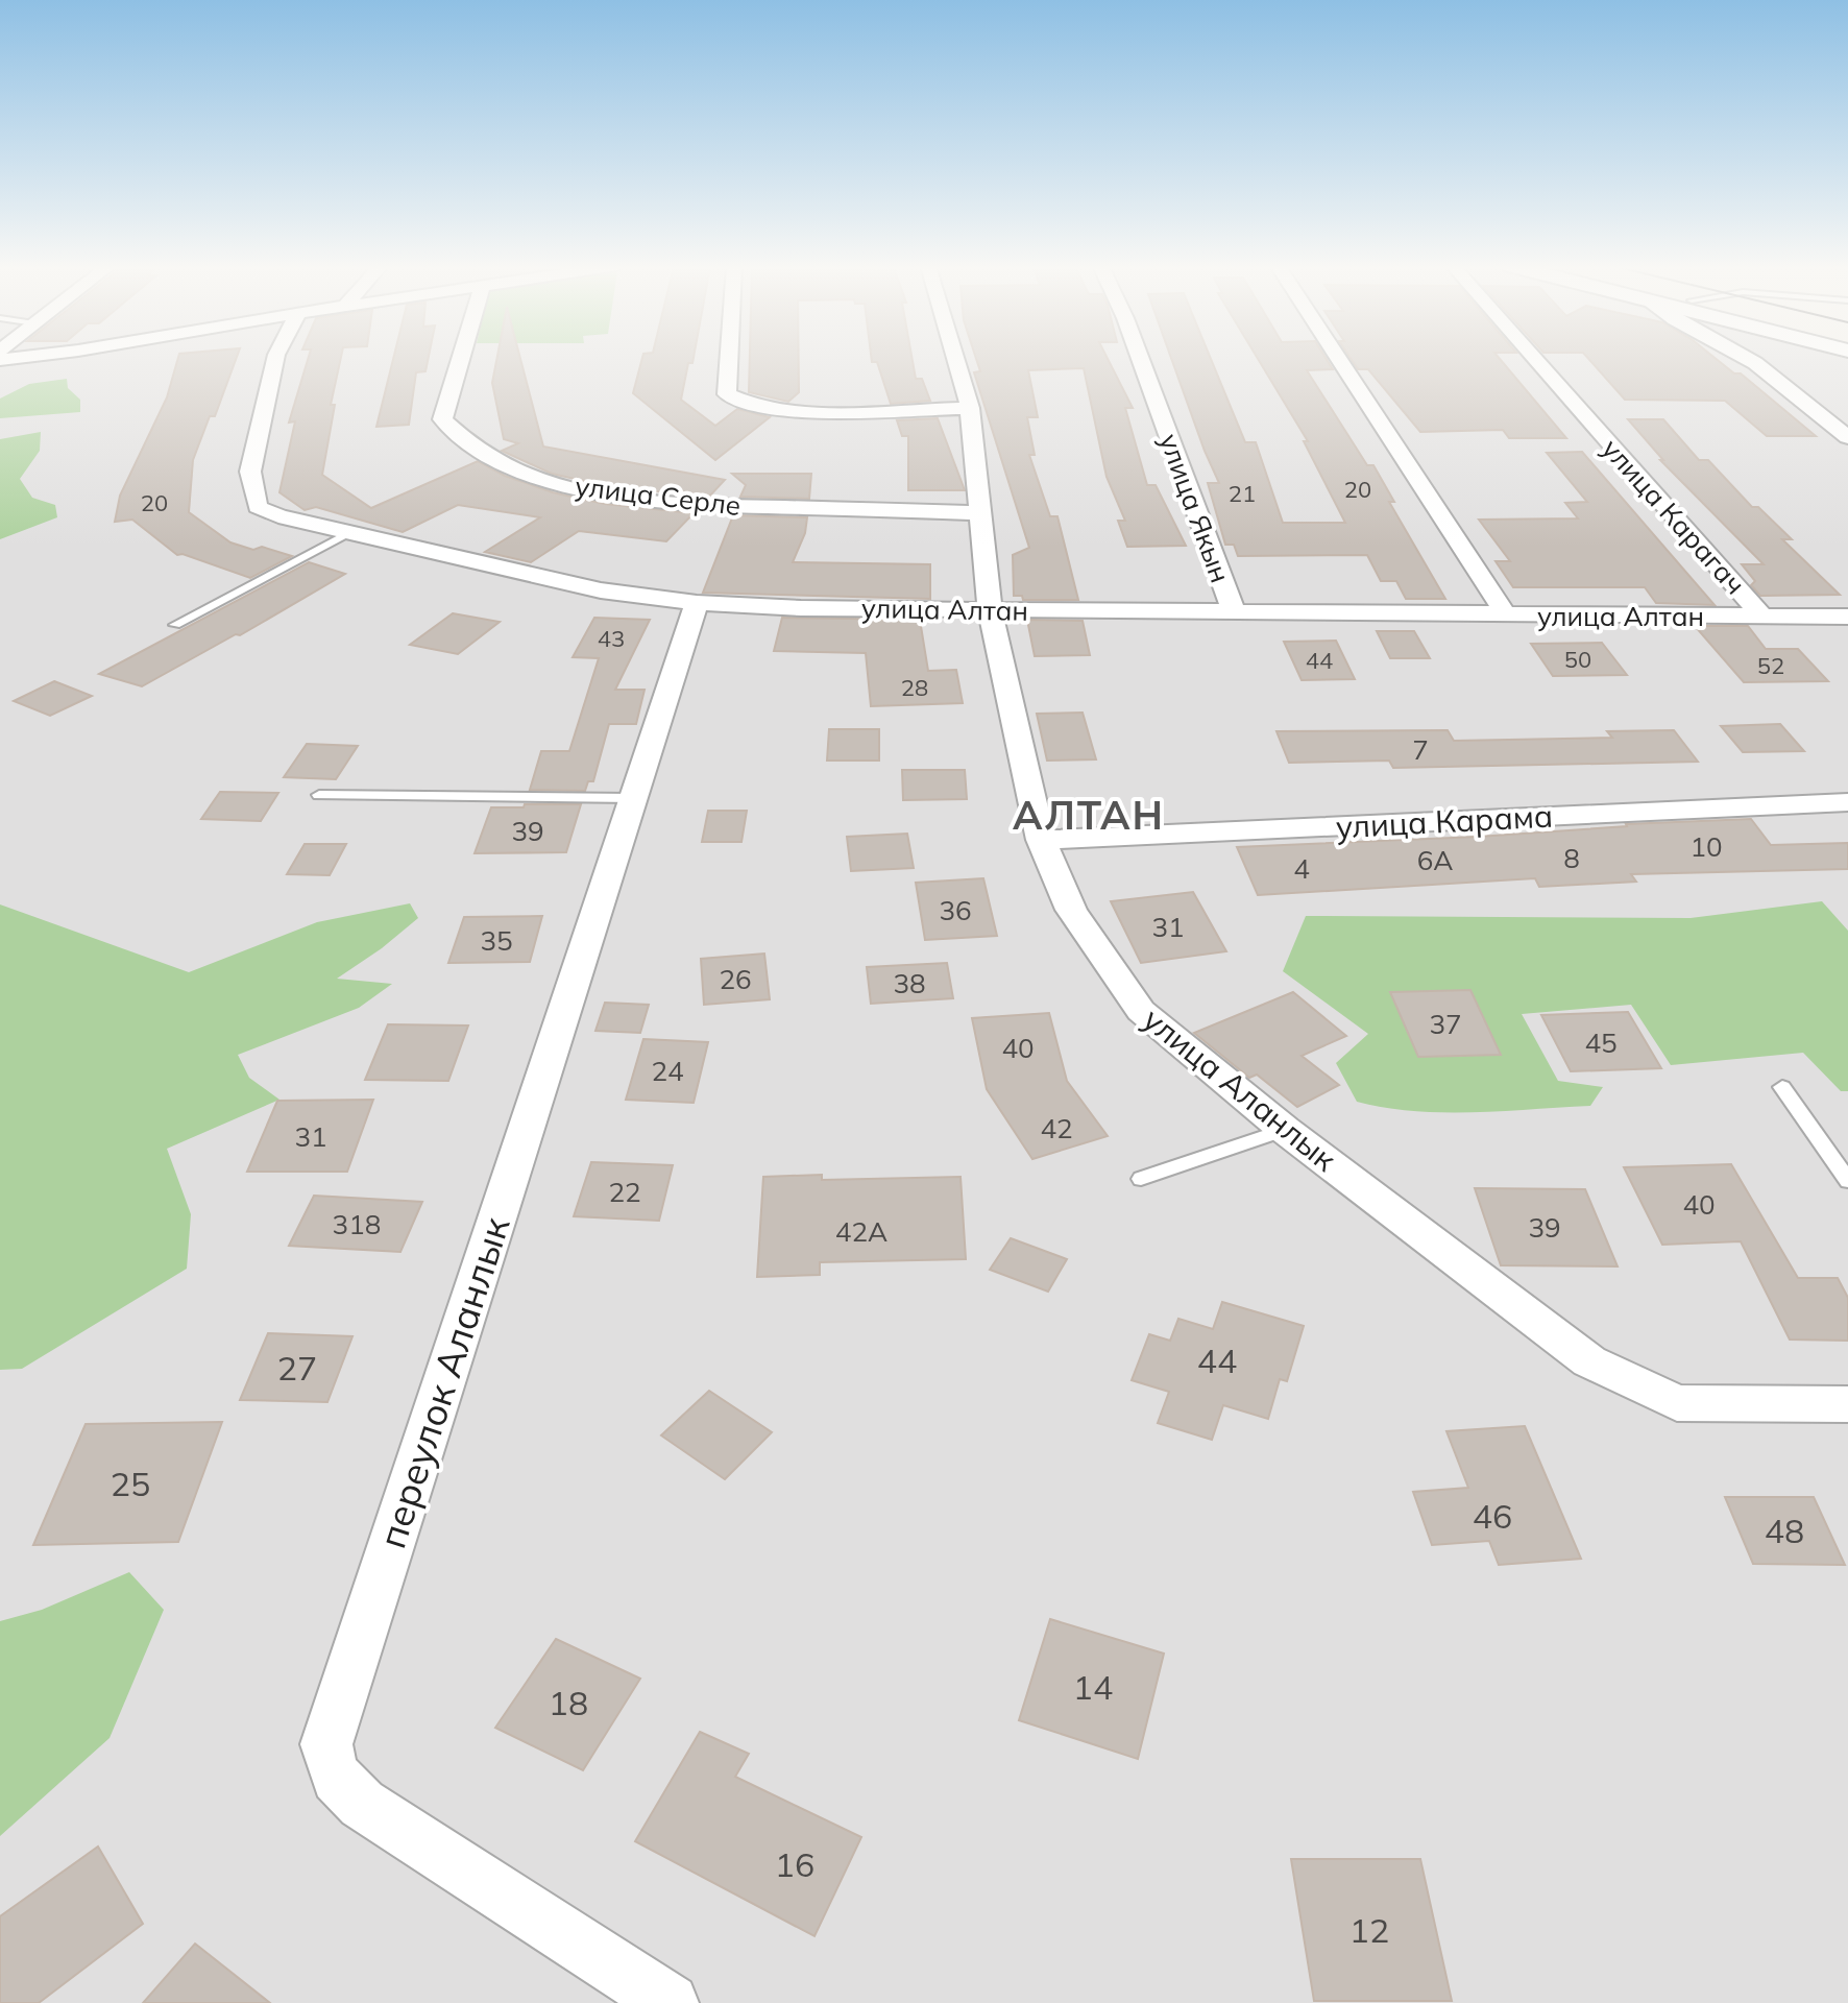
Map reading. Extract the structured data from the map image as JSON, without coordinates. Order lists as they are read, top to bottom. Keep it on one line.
{"streets":{"street":["улица Серле","улица Якын","улица Карагач","улица Алтан","улица Карама","улица Аланлык","переулок Аланлык"]},"crossings":[["улица Серле","улица Аланлык"],["улица Якын","улица Алтан"],["улица Карагач","улица Алтан"],["улица Алтан","улица Аланлык"],["улица Алтан","переулок Аланлык"],["улица Карама","улица Аланлык"]],"districts":["АЛТАН"],"house_numbers":["20","21","20","43","50","44","52","28","7","39","10","8","6А","4","36","31","35","26","38","37","45","40","24","42","31","22","40","318","39","42А","44","27","25","46","48","14","18","16","12"]}
